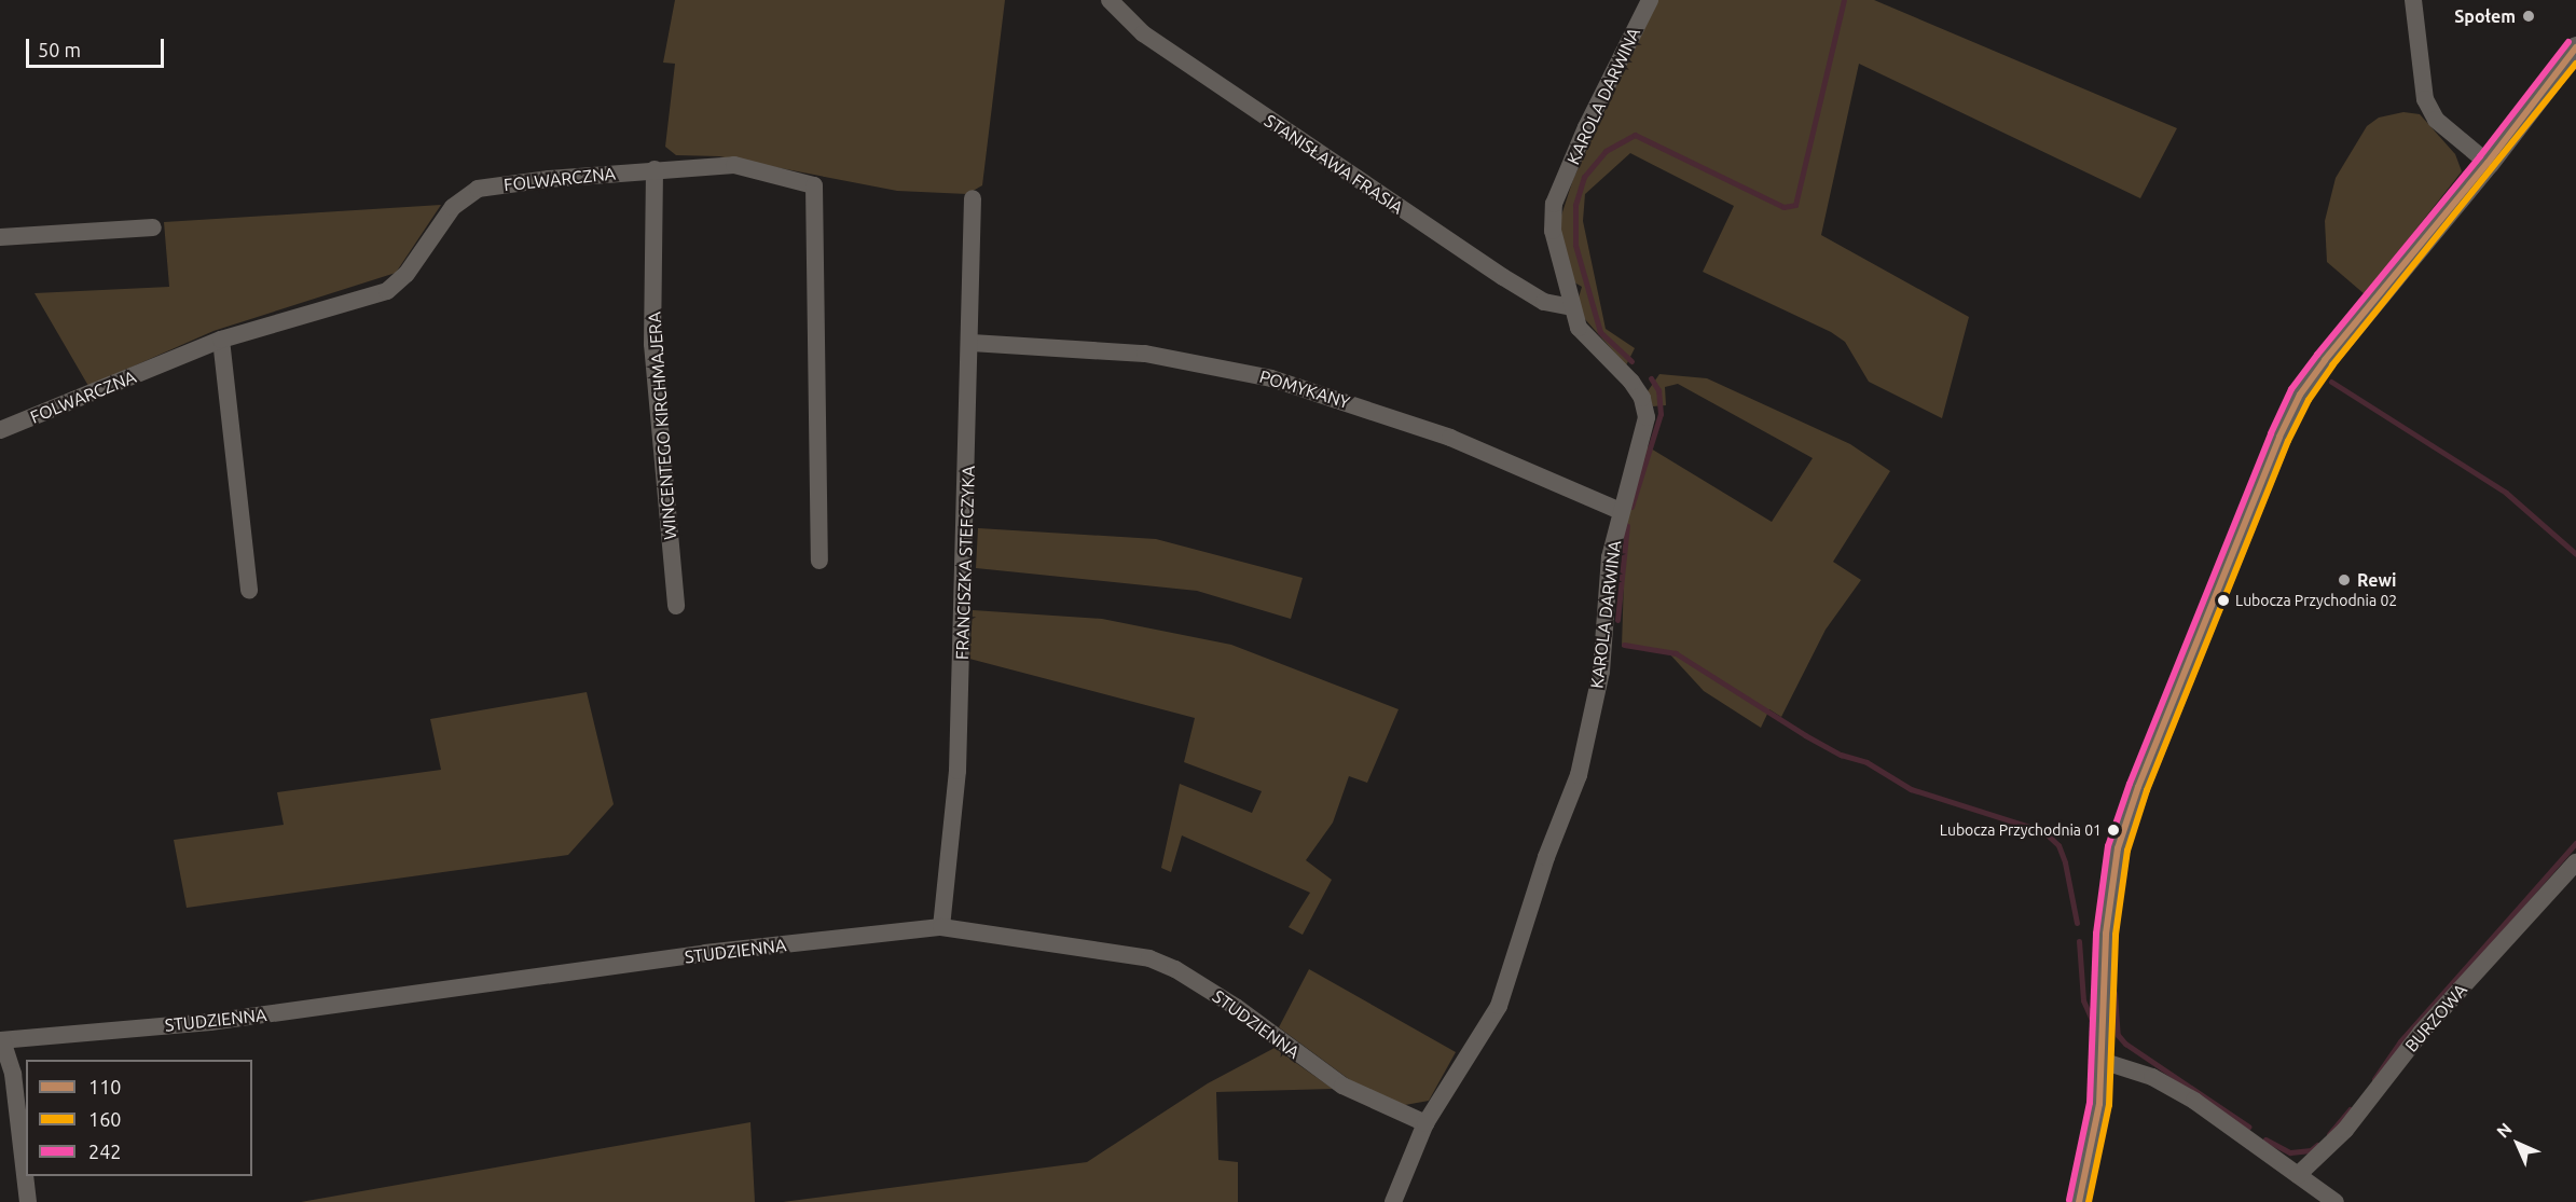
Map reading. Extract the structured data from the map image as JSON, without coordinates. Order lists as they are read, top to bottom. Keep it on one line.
{"streets":{"street":["KAROLA DARWINA","STANISŁAWA FRASIA","FOLWARCZNA","POMYKANY","WINCENTEGO KIRCHMAJERA","FRANCISZKA STEFCZYKA","STUDZIENNA","BURZOWA"]},"crossings":[["KAROLA DARWINA","STANISŁAWA FRASIA"],["KAROLA DARWINA","POMYKANY"],["KAROLA DARWINA","STUDZIENNA"],["FOLWARCZNA","WINCENTEGO KIRCHMAJERA"],["POMYKANY","FRANCISZKA STEFCZYKA"],["FRANCISZKA STEFCZYKA","STUDZIENNA"]],"places":["Społem","Rewi","Lubocza Przychodnia 02","Lubocza Przychodnia 01"],"lines":["transit line 242","transit line 110","transit line 160"],"legend":["110","160","242"],"scale_bar":"50 m","north":"top left"}
